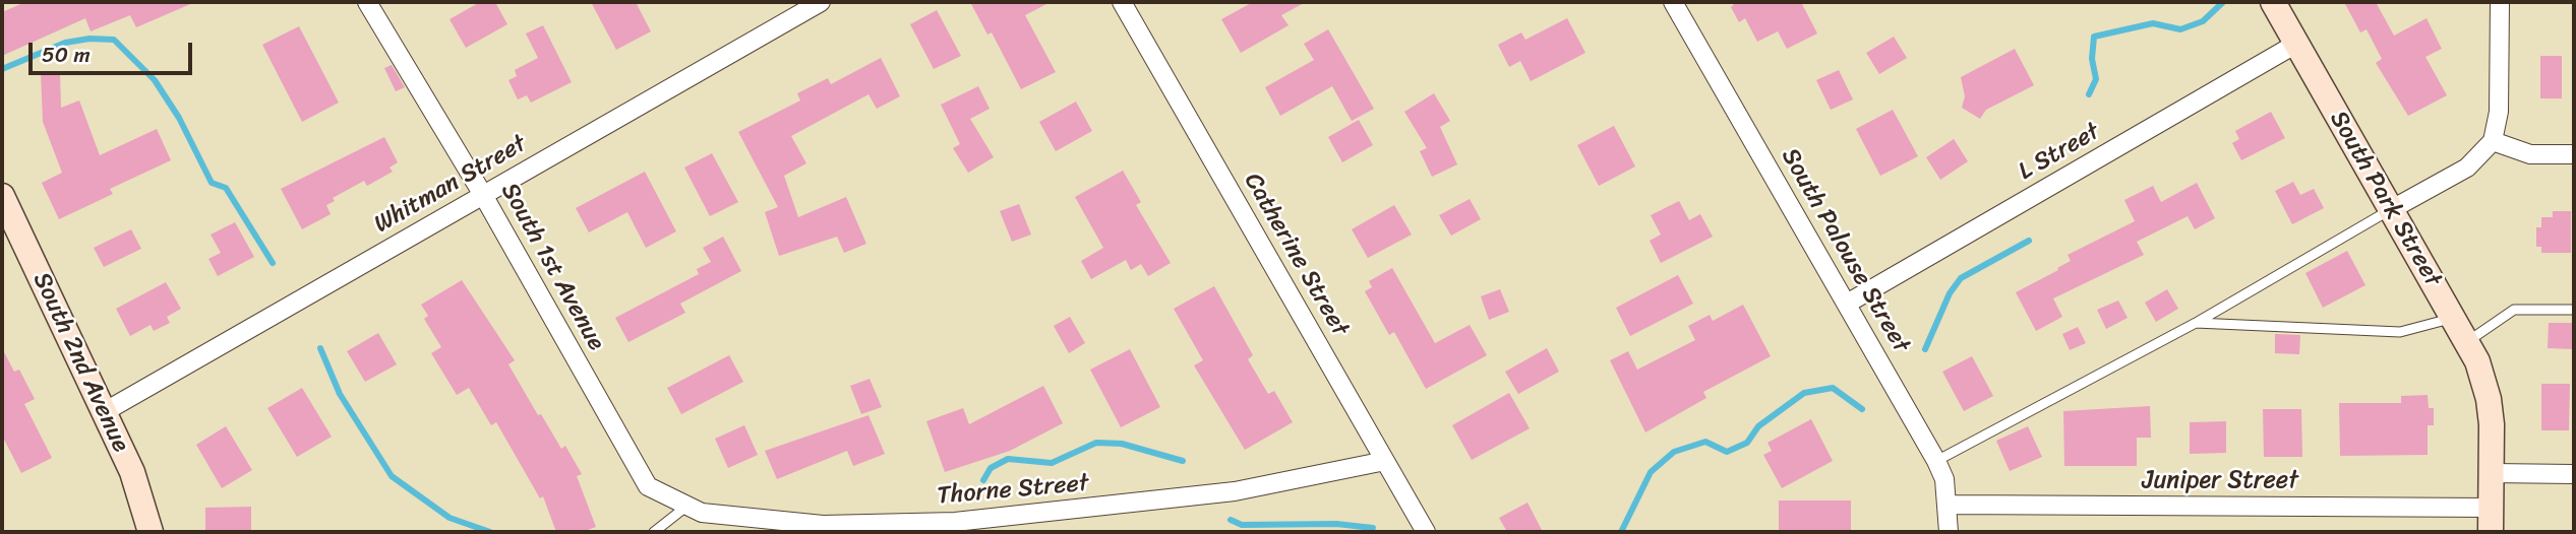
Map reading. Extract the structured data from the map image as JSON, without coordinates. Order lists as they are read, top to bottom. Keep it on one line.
{"streets":{"main road":["South Park Street","South 2nd Avenue"],"street":["L Street","Whitman Street","South Palouse Street","Catherine Street","South 1st Avenue","Juniper Street","Thorne Street"]},"crossings":[["L Street","South Park Street"],["L Street","South Palouse Street"],["Whitman Street","South 1st Avenue"],["Whitman Street","South 2nd Avenue"],["South Park Street","Juniper Street"],["South Palouse Street","Juniper Street"],["Catherine Street","Thorne Street"],["South 1st Avenue","Thorne Street"]],"scale_bar":"50 m"}
